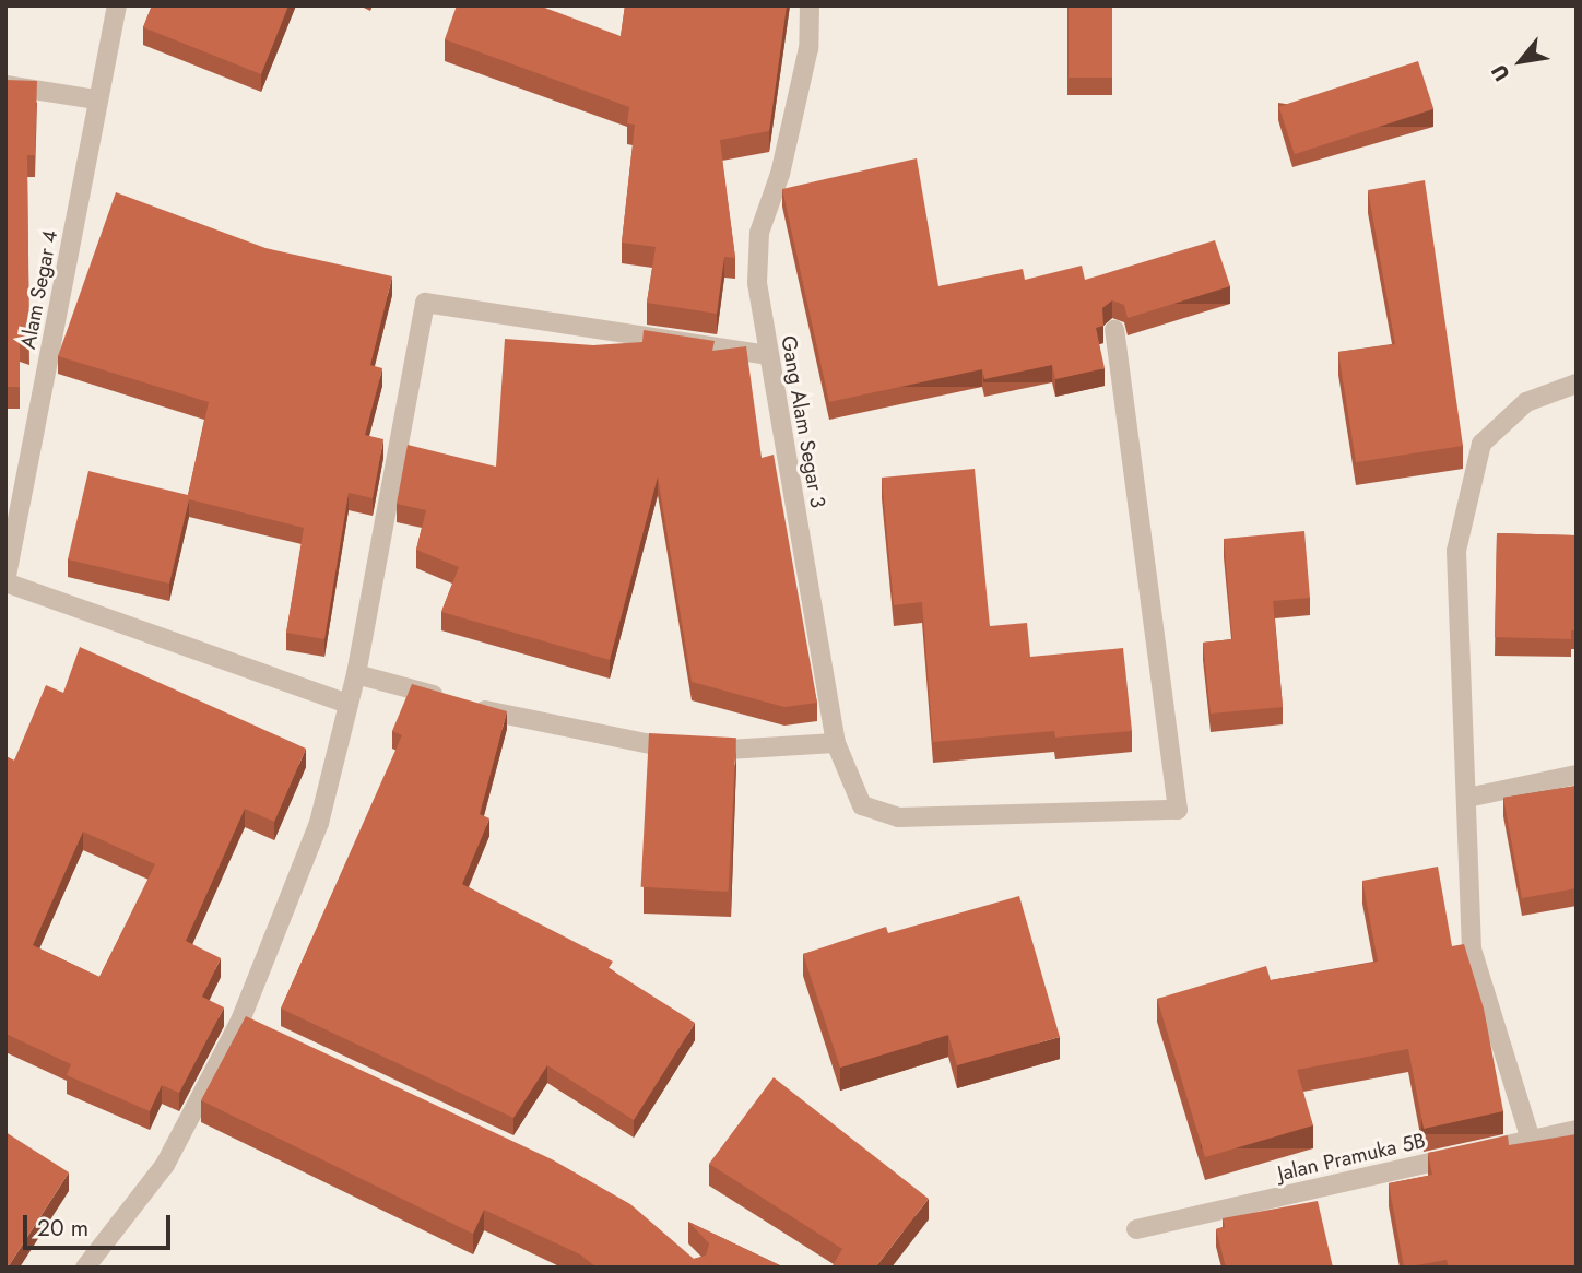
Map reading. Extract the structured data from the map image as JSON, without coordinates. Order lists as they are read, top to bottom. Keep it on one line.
{"streets":{"street":["Alam Segar 4","Gang Alam Segar 3","Jalan Pramuka 5B"]},"scale_bar":"20 m","north":"bottom left"}
